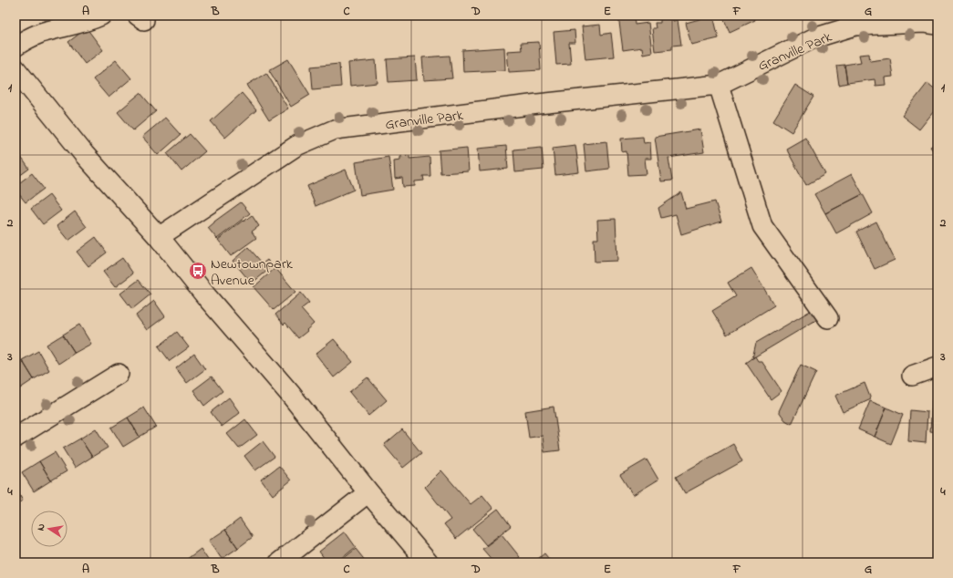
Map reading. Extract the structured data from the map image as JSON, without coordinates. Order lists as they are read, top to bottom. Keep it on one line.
{"streets":{"street":["Granville Park"]},"places":{"bus stop":["Newtownpark Avenue"]},"north":"left","grid":{"columns":["A","B","C","D","E","F","G"],"rows":["1","2","3","4"]}}
